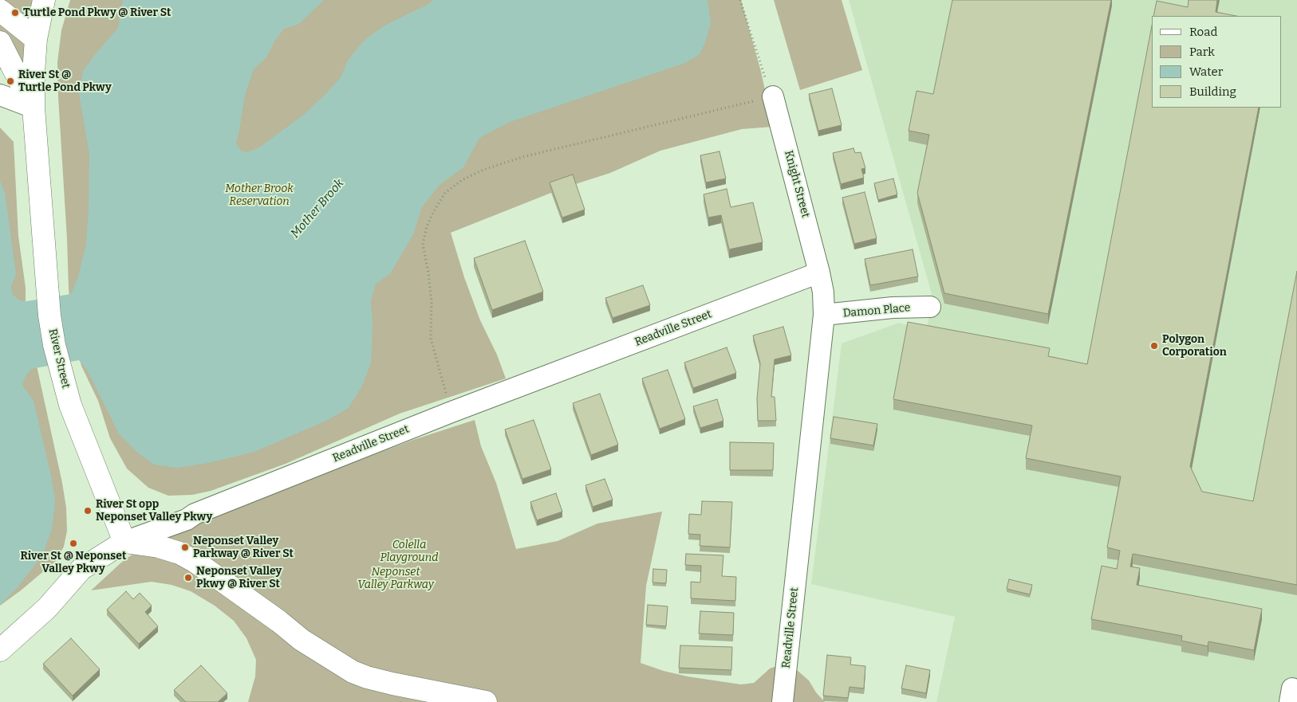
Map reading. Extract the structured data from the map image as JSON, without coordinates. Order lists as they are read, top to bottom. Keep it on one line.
{"streets":{"main road":["River Street"],"street":["Knight Street","Damon Place","Readville Street"]},"crossings":[["Knight Street","Readville Street"],["Damon Place","Readville Street"],["Readville Street","River Street"]],"water":["Mother Brook"],"parks":["Mother Brook Reservation","Colella Playground","Neponset Valley Parkway"],"places":["Turtle Pond Pkwy @ River St","River St @ Turtle Pond Pkwy","Polygon Corporation","River St opp Neponset Valley Pkwy","River St @ Neponset Valley Pkwy","Neponset Valley Parkway @ River St","Neponset Valley Pkwy @ River St"],"legend":["Road","Park","Water","Building"]}
